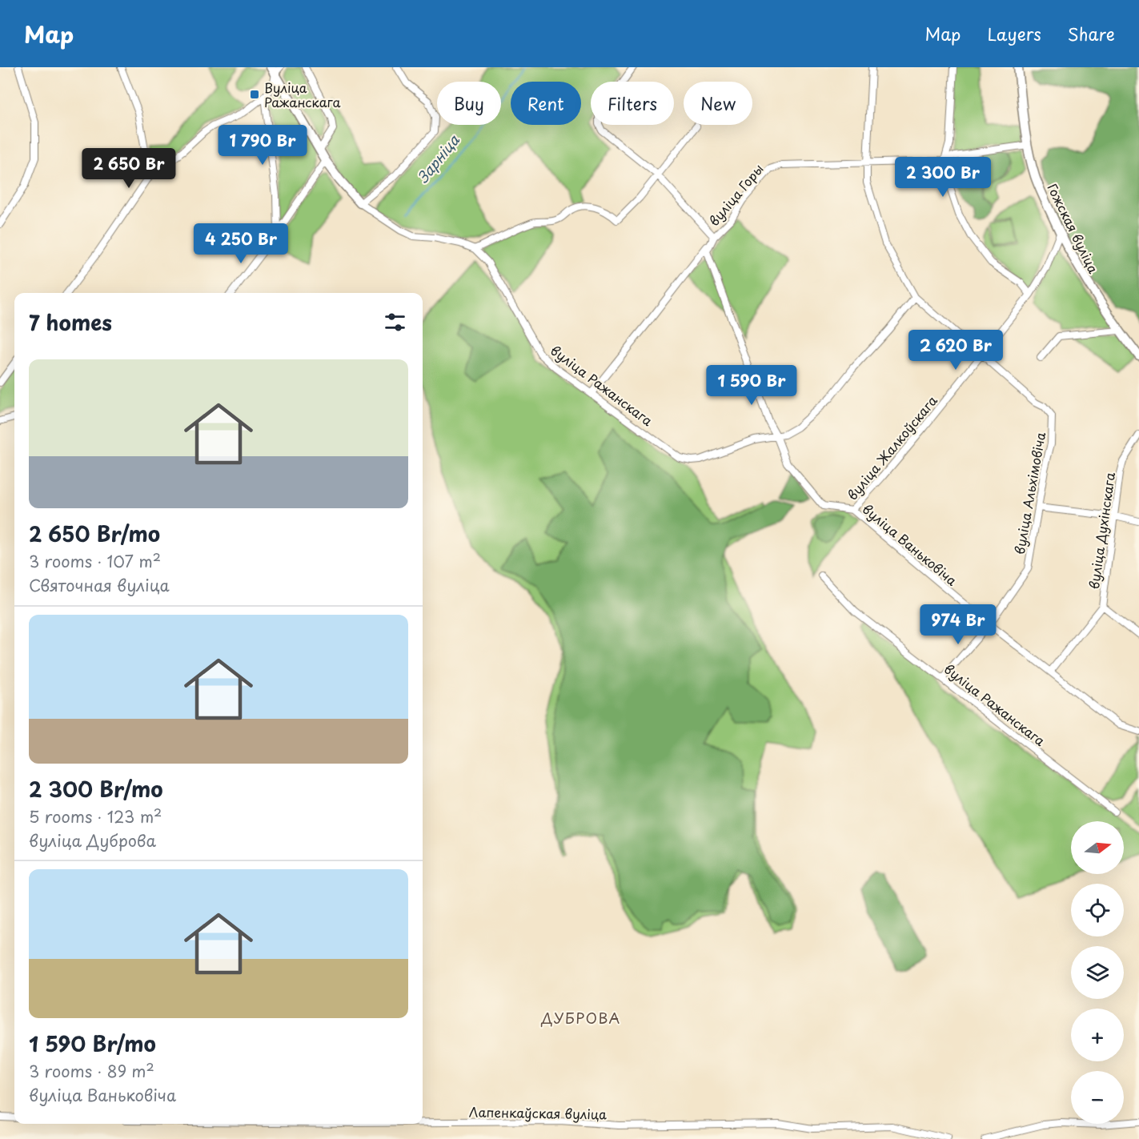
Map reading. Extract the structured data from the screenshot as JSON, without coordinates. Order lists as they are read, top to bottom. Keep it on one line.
{"streets":{"street":["вуліца Горы","Гожская вуліца","вуліца Ражанскага","вуліца Жалкоўскага","вуліца Альхімовіча","вуліца Духінскага","вуліца Ваньковіча","Лапенкаўская вуліца"]},"crossings":[["вуліца Горы","Гожская вуліца"],["вуліца Горы","вуліца Ражанскага"],["вуліца Горы","вуліца Альхімовіча"],["вуліца Горы","вуліца Ваньковіча"],["Гожская вуліца","вуліца Жалкоўскага"],["вуліца Ражанскага","вуліца Альхімовіча"],["вуліца Ражанскага","вуліца Ваньковіча"],["вуліца Жалкоўскага","вуліца Альхімовіча"],["вуліца Жалкоўскага","вуліца Ваньковіча"],["вуліца Альхімовіча","вуліца Ваньковіча"],["вуліца Духінскага","вуліца Ваньковіча"]],"districts":["ДУБРОВА"],"water":["Зарніца"],"places":{"transit":["Вуліца Ражанскага"]},"north":"right","page":{"header":"Map","nav":["Map","Layers","Share"],"chip":["Buy","Rent","Filters","New"],"price":["1 790 Br","2 650 Br","2 300 Br","4 250 Br","2 620 Br","1 590 Br","974 Br"],"heading":"7 homes","list":[{"name":"2 650 Br/mo","note":"3 rooms · 107 m² · Святочная вуліца"},{"name":"2 300 Br/mo","note":"5 rooms · 123 m² · вуліца Дуброва"},{"name":"1 590 Br/mo","note":"3 rooms · 89 m² · вуліца Ваньковіча"}],"map_buttons":["+","−"]}}
